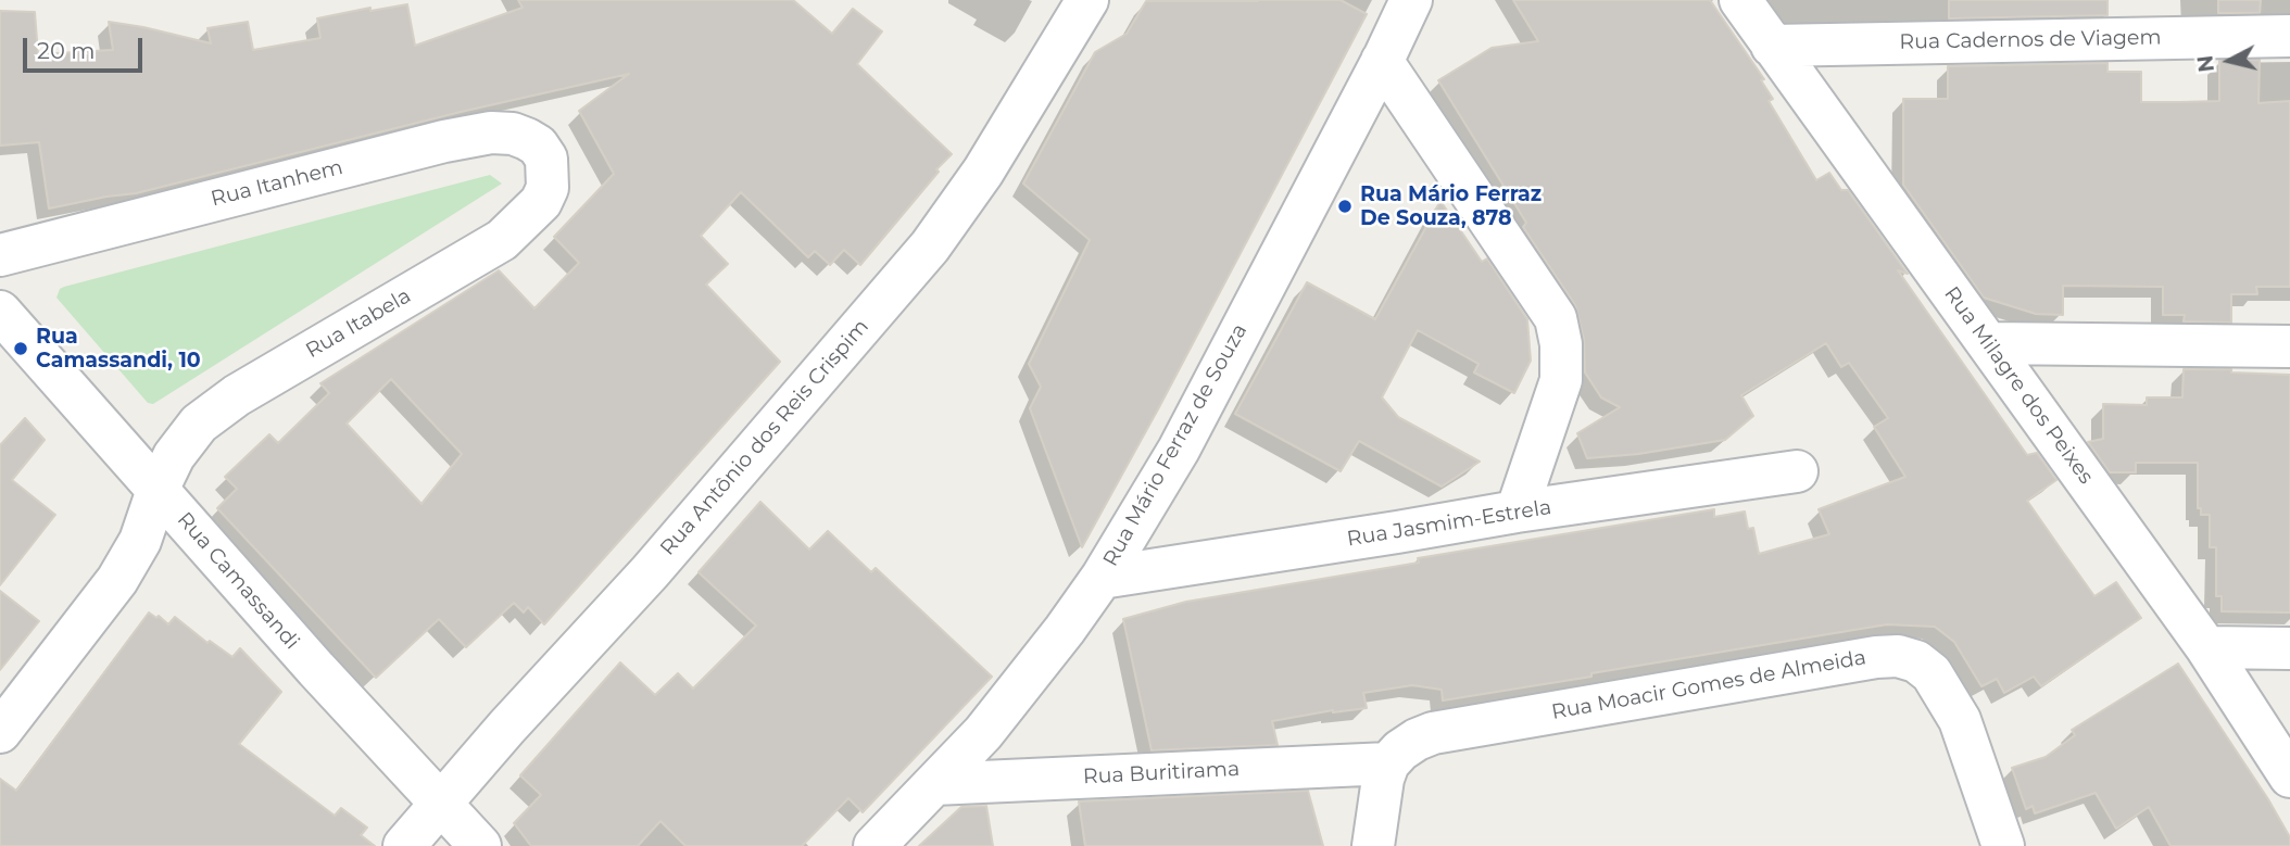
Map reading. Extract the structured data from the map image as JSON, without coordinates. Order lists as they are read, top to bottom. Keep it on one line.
{"streets":{"street":["Rua Cadernos de Viagem","Rua Itanhem","Rua Itabela","Rua Milagre dos Peixes","Rua Antônio dos Reis Crispim","Rua Mário Ferraz de Souza","Rua Jasmim-Estrela","Rua Camassandi","Rua Moacir Gomes de Almeida","Rua Buritirama"]},"crossings":[["Rua Cadernos de Viagem","Rua Milagre dos Peixes"],["Rua Itanhem","Rua Itabela"],["Rua Itabela","Rua Camassandi"],["Rua Antônio dos Reis Crispim","Rua Camassandi"],["Rua Mário Ferraz de Souza","Rua Jasmim-Estrela"],["Rua Mário Ferraz de Souza","Rua Buritirama"],["Rua Moacir Gomes de Almeida","Rua Buritirama"]],"places":["Rua Mário Ferraz De Souza, 878","Rua Camassandi, 10"],"scale_bar":"20 m","north":"left"}
